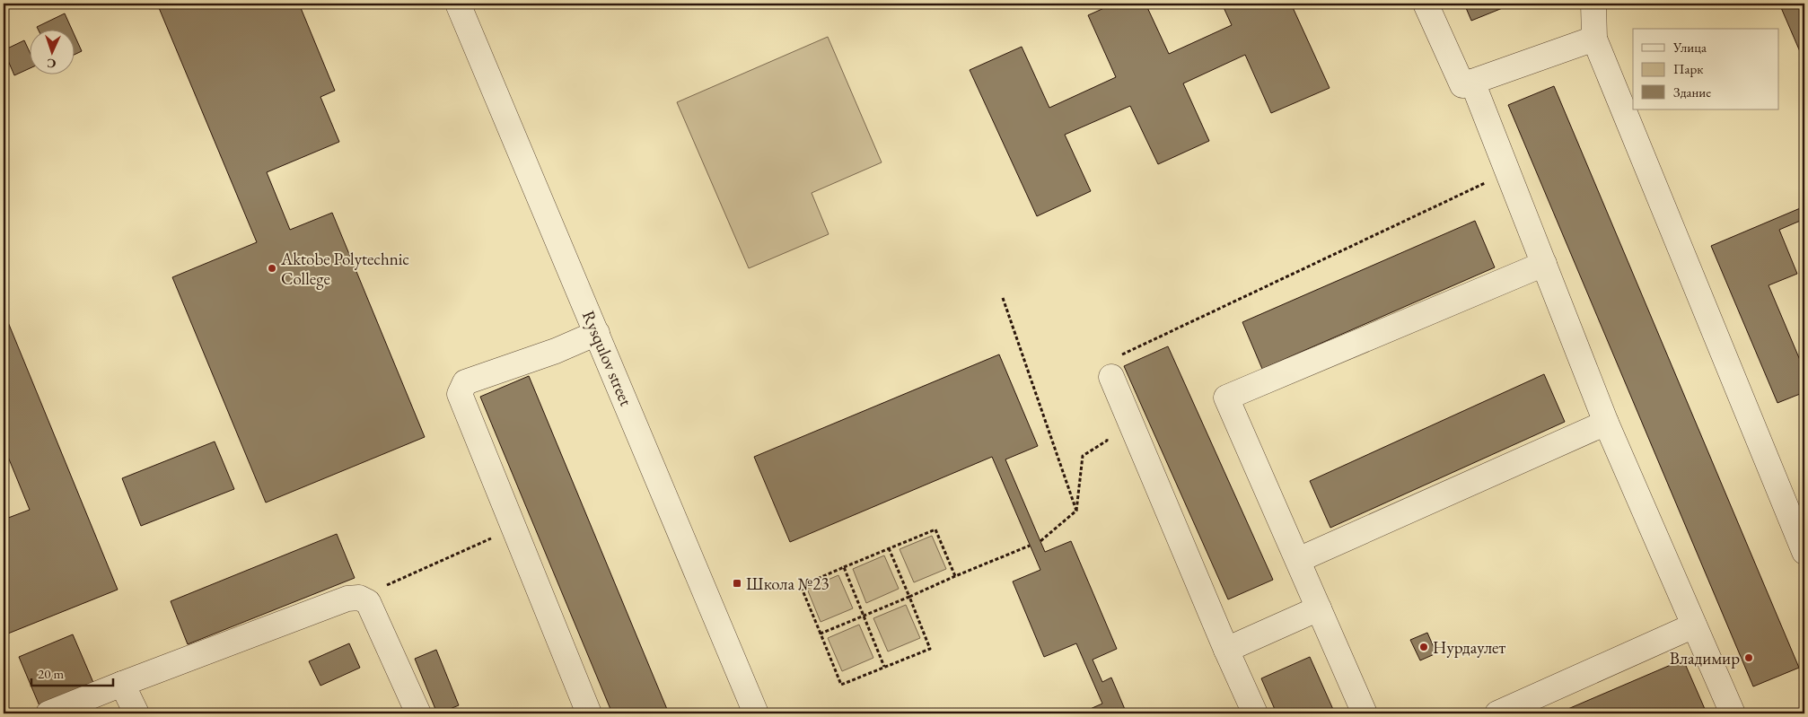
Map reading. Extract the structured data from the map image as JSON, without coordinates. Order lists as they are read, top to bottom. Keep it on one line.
{"streets":{"street":["Rysqulov street"]},"places":{"other":["Aktobe Polytechnic College","Нурдаулет","Владимир"],"transit":["Школа №23"]},"legend":["Улица","Парк","Здание"],"scale_bar":"20 m","north":"bottom"}
